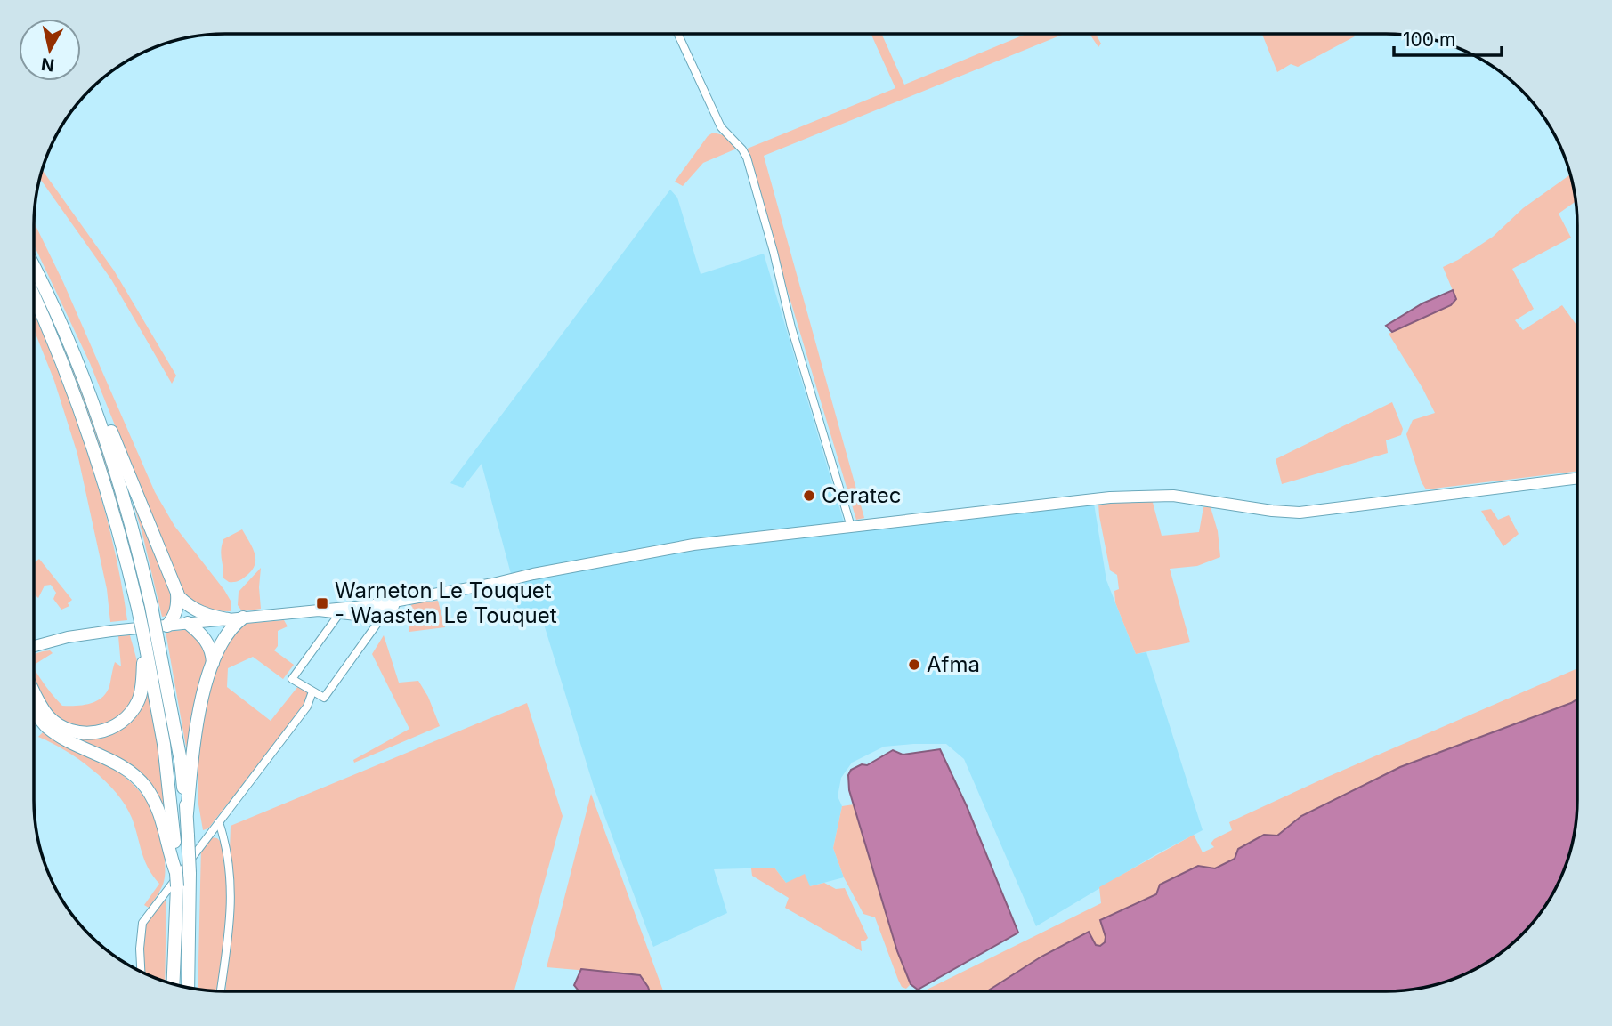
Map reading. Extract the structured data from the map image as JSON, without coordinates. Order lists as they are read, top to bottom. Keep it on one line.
{"places":{"other":["Ceratec","Afma"],"transit":["Warneton Le Touquet - Waasten Le Touquet"]},"scale_bar":"100 m","north":"bottom"}
